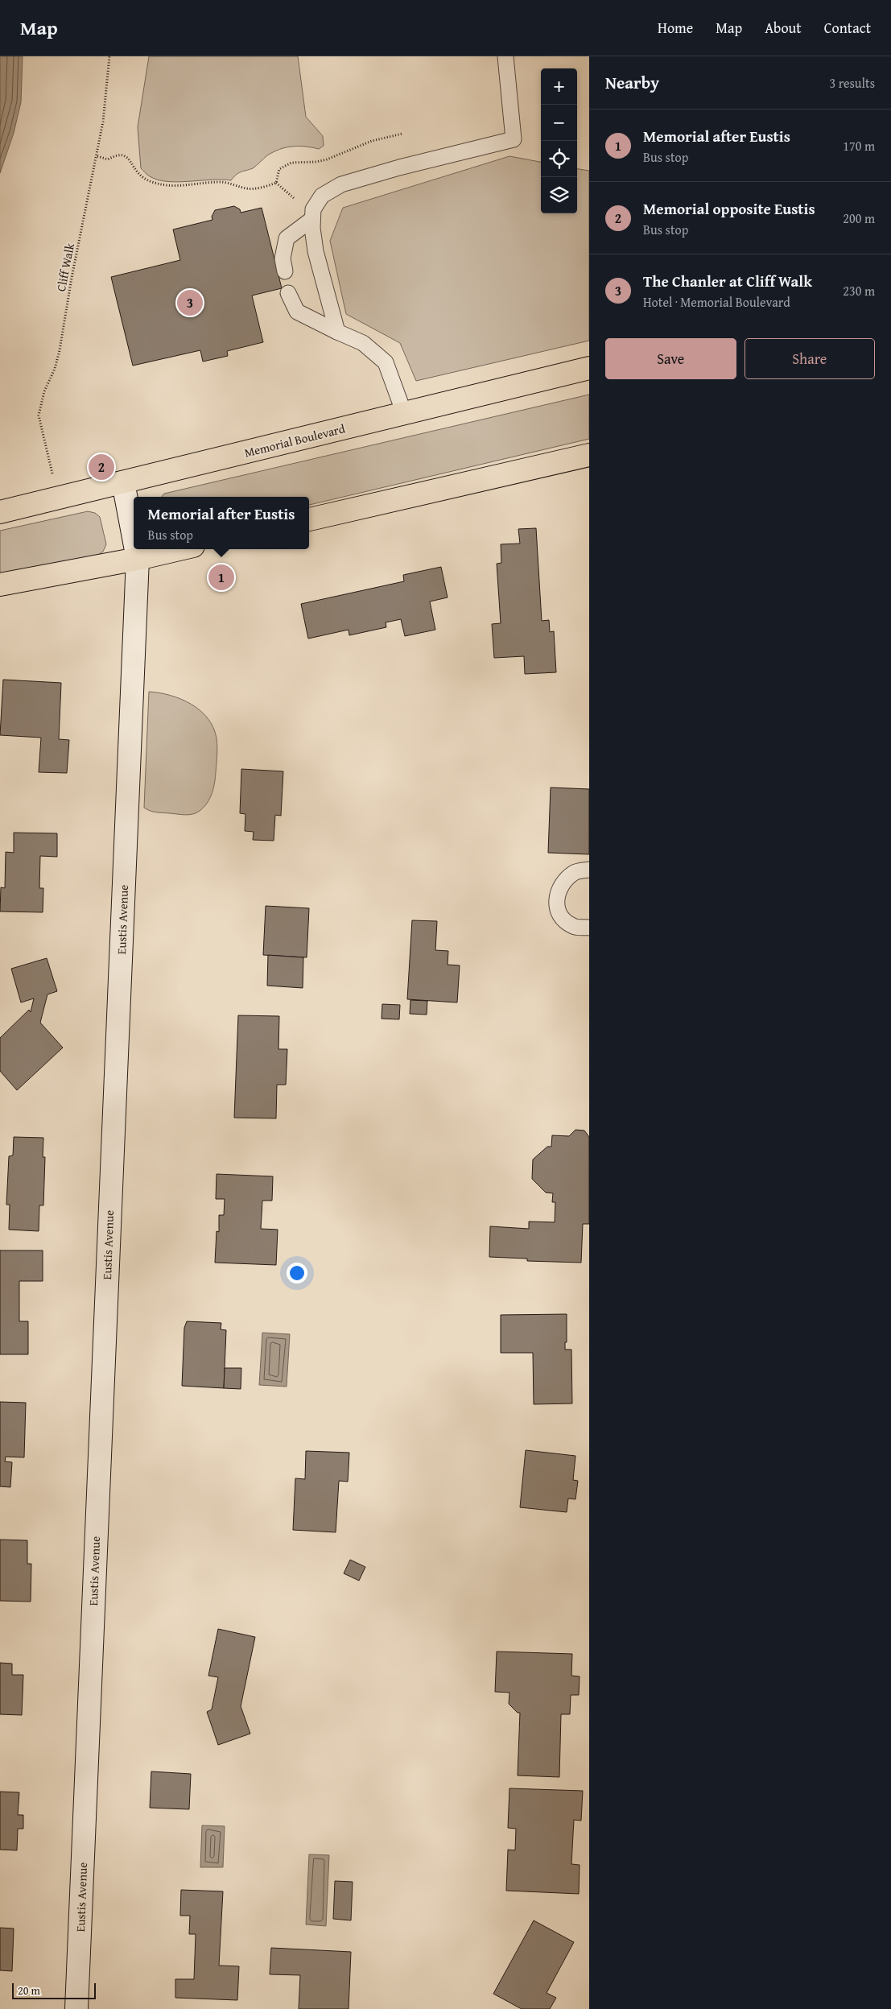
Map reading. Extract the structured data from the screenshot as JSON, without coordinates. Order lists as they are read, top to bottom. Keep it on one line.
{"streets":{"main road":["Memorial Boulevard"],"street":["Eustis Avenue"],"path":["Cliff Walk"]},"crossings":[["Memorial Boulevard","Eustis Avenue"]],"scale_bar":"20 m","page":{"header":"Map","nav":["Home","Map","About","Contact"],"heading":["Nearby","3 results"],"map_buttons":["+","−"],"list":[{"mark":"1","name":"Memorial after Eustis","note":"Bus stop","value":"170 m"},{"mark":"2","name":"Memorial opposite Eustis","note":"Bus stop","value":"200 m"},{"mark":"3","name":"The Chanler at Cliff Walk","note":"Hotel · Memorial Boulevard","value":"230 m"}],"pins":["3","2","1"],"buttons":["Save","Share"],"popup":["Memorial after Eustis","Bus stop"],"scale":"20 m"}}
